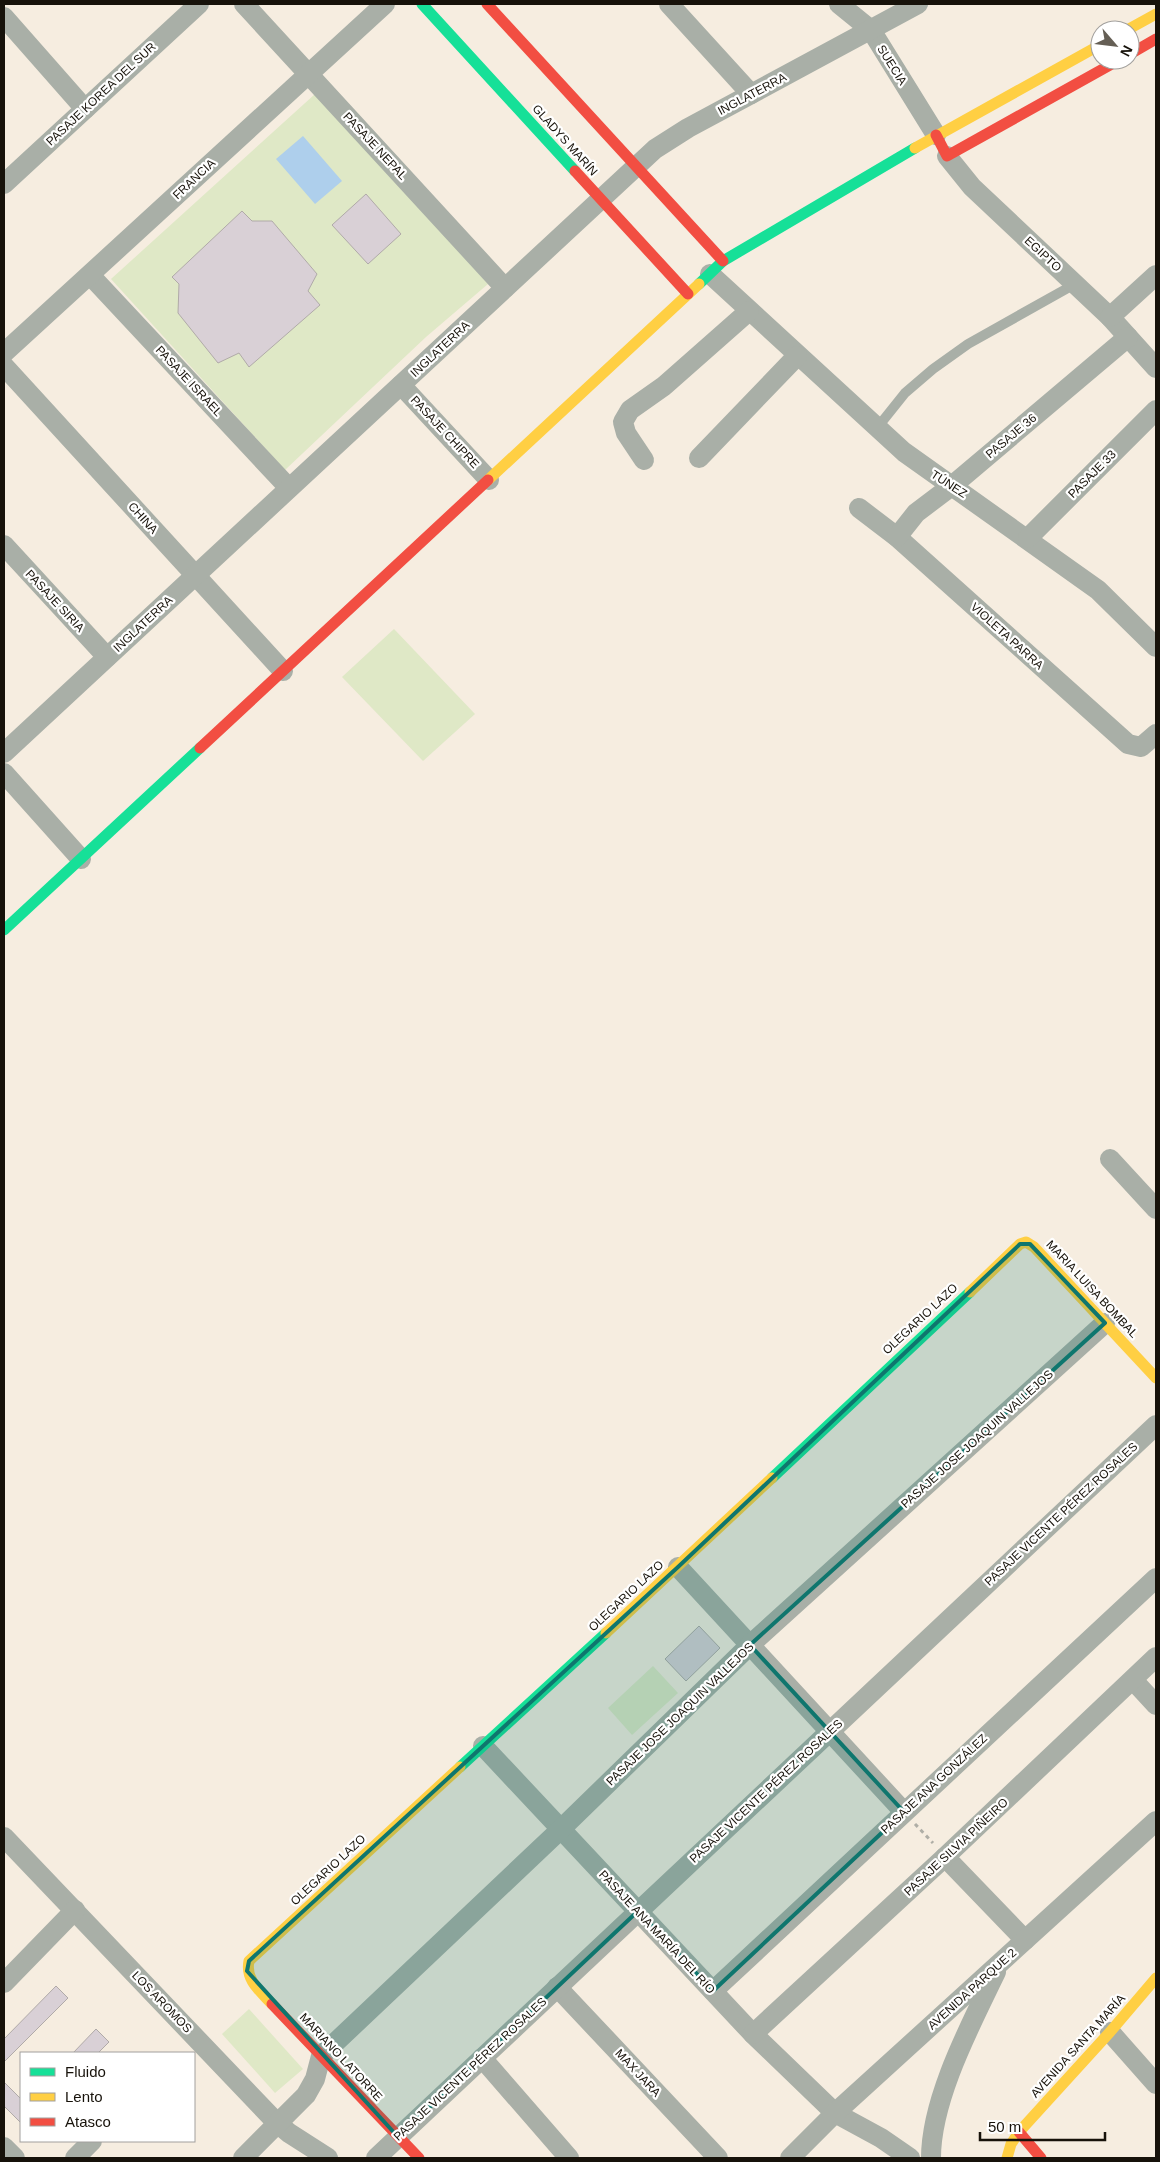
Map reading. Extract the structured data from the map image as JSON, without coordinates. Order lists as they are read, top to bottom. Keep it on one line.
{"streets":{"street":["SUECIA","PASAJE KOREA DEL SUR","INGLATERRA","GLADYS MARÍN","PASAJE NEPAL","FRANCIA","EGIPTO","PASAJE ISRAEL","PASAJE CHIPRE","PASAJE 36","PASAJE 33","TÚNEZ","CHINA","PASAJE SIRIA","VIOLETA PARRA","MARIA LUISA BOMBAL","OLEGARIO LAZO","PASAJE JOSE JOAQUIN VALLEJOS","PASAJE VICENTE PÉREZ ROSALES","PASAJE ANA GONZÁLEZ","PASAJE SILVIA PIÑEIRO","PASAJE ANA MARÍA DEL RÍO","AVENIDA PARQUE 2","LOS AROMOS","AVENIDA SANTA MARÍA","MARIANO LATORRE","MAX JARA"]},"crossings":[["SUECIA","INGLATERRA"],["SUECIA","EGIPTO"],["INGLATERRA","GLADYS MARÍN"],["INGLATERRA","PASAJE NEPAL"],["INGLATERRA","PASAJE ISRAEL"],["INGLATERRA","PASAJE CHIPRE"],["INGLATERRA","CHINA"],["INGLATERRA","PASAJE SIRIA"],["PASAJE NEPAL","FRANCIA"],["FRANCIA","PASAJE ISRAEL"],["EGIPTO","PASAJE 36"],["PASAJE 36","TÚNEZ"],["PASAJE 36","VIOLETA PARRA"],["PASAJE 33","TÚNEZ"],["MARIA LUISA BOMBAL","OLEGARIO LAZO"],["MARIA LUISA BOMBAL","PASAJE JOSE JOAQUIN VALLEJOS"],["OLEGARIO LAZO","PASAJE ANA MARÍA DEL RÍO"],["OLEGARIO LAZO","MARIANO LATORRE"],["PASAJE JOSE JOAQUIN VALLEJOS","PASAJE ANA MARÍA DEL RÍO"],["PASAJE JOSE JOAQUIN VALLEJOS","MARIANO LATORRE"],["PASAJE VICENTE PÉREZ ROSALES","PASAJE ANA MARÍA DEL RÍO"],["PASAJE VICENTE PÉREZ ROSALES","MARIANO LATORRE"],["PASAJE VICENTE PÉREZ ROSALES","MAX JARA"],["PASAJE ANA GONZÁLEZ","PASAJE ANA MARÍA DEL RÍO"],["PASAJE SILVIA PIÑEIRO","PASAJE ANA MARÍA DEL RÍO"],["PASAJE ANA MARÍA DEL RÍO","AVENIDA PARQUE 2"]],"legend":["Fluido","Lento","Atasco"],"scale_bar":"50 m","north":"bottom right"}
